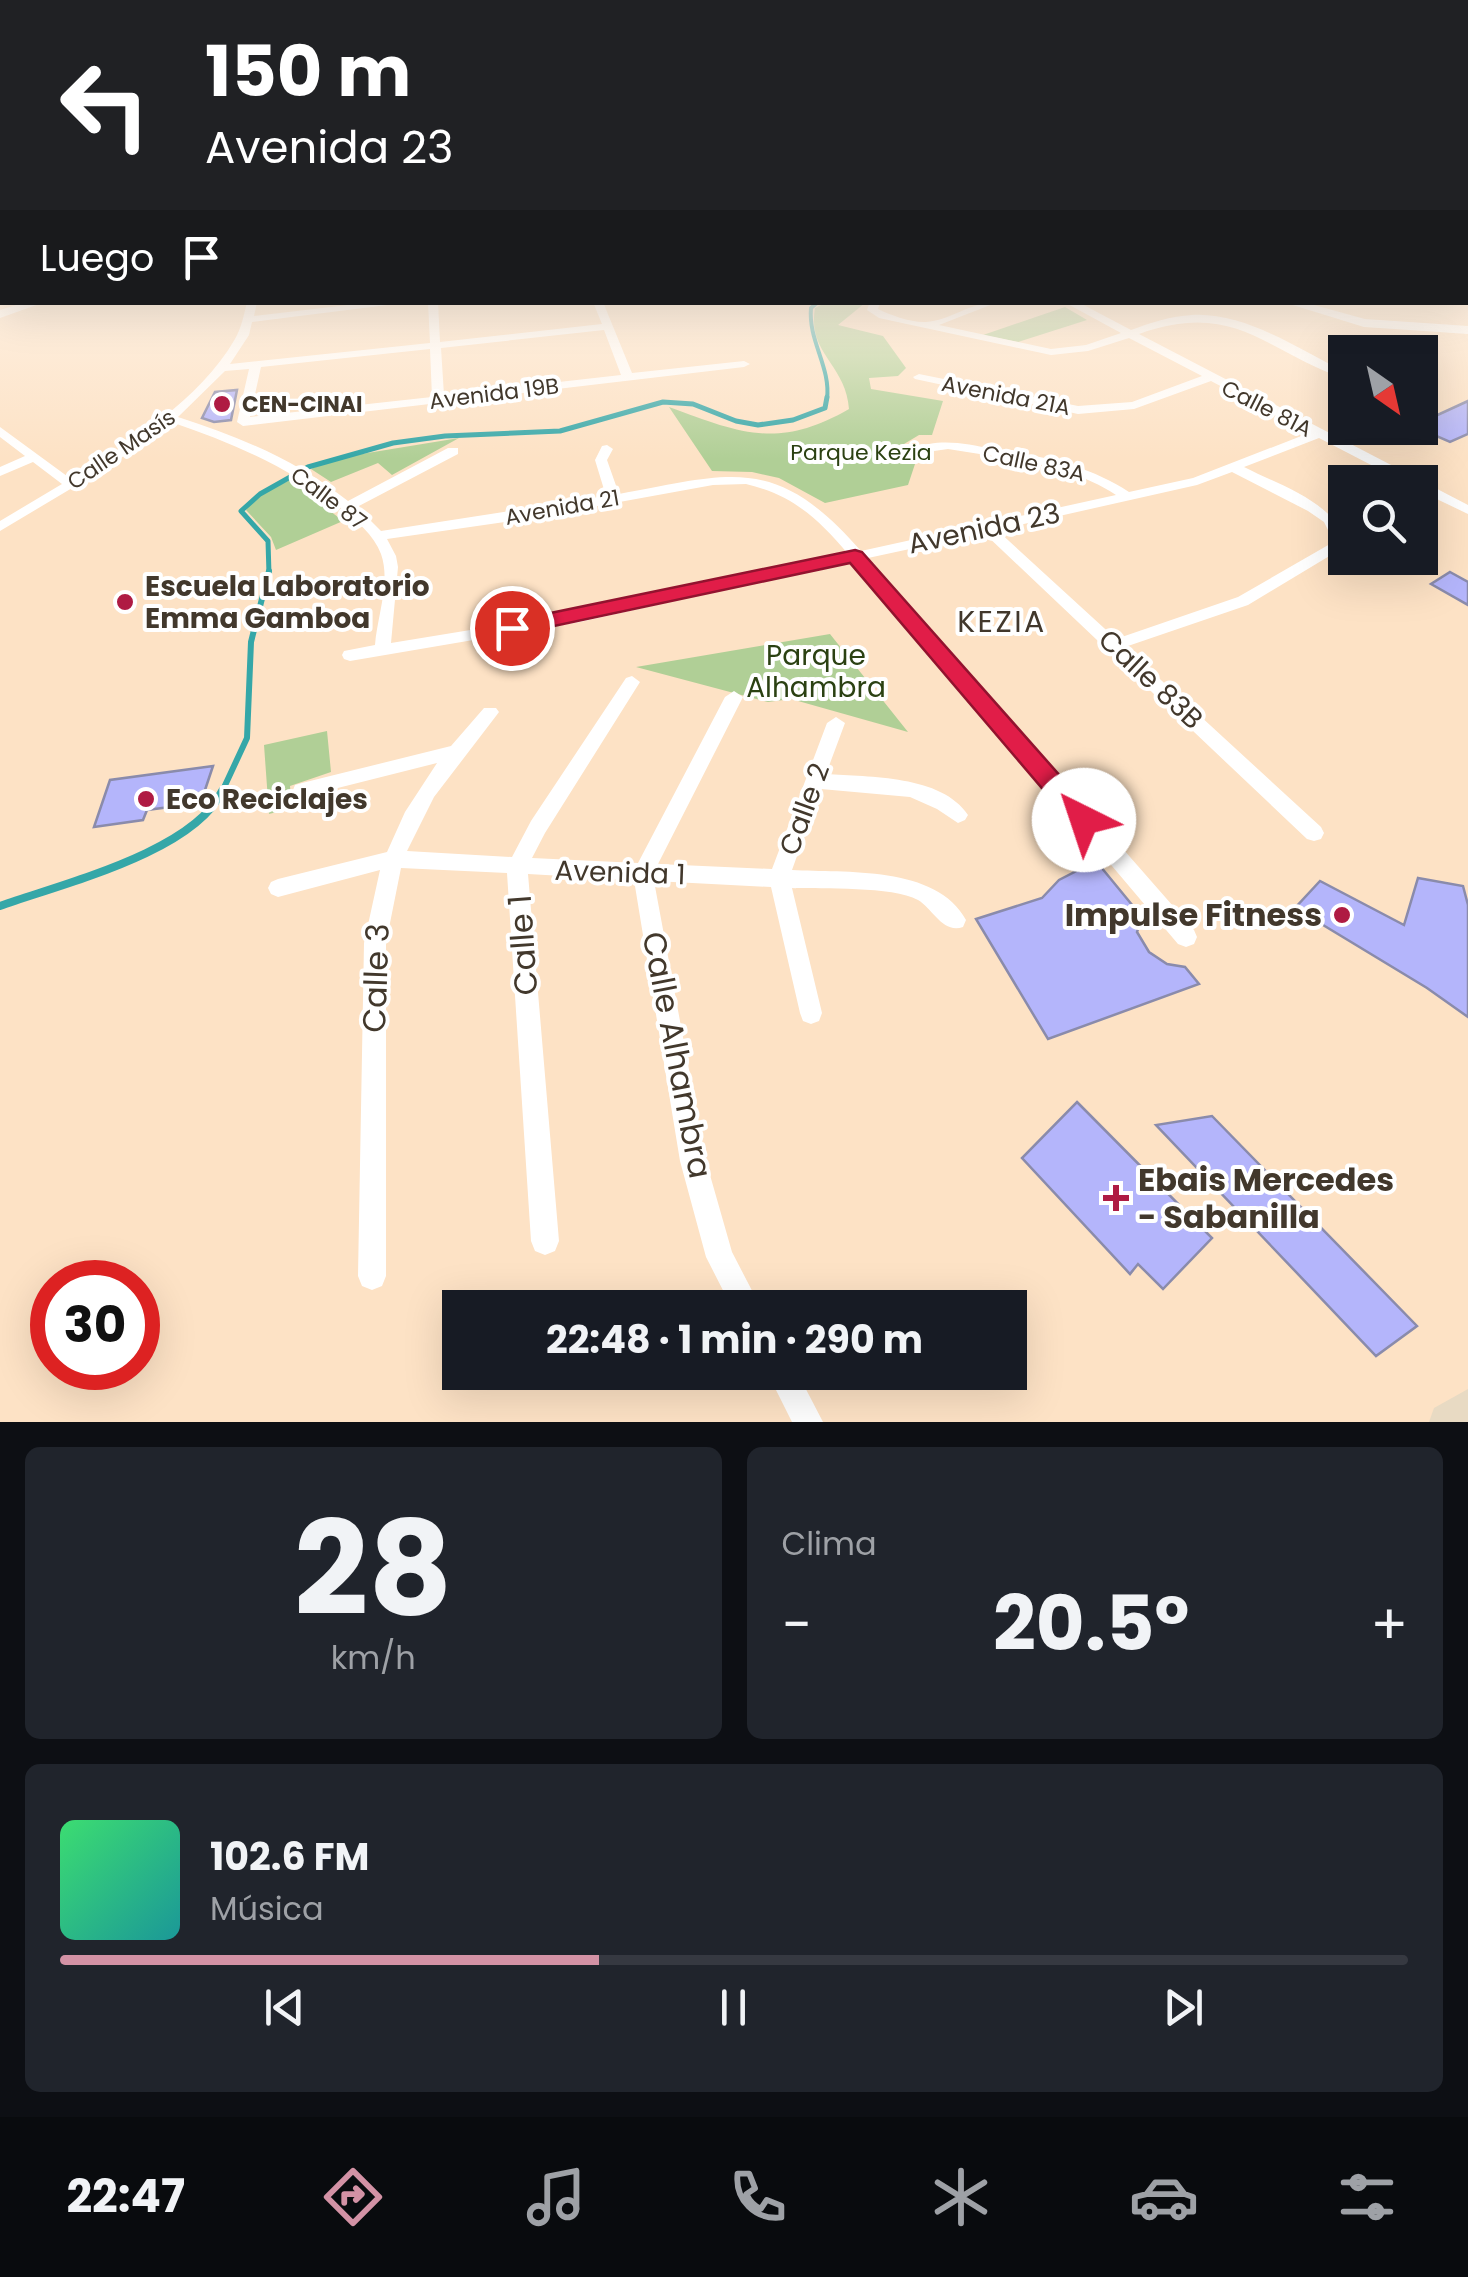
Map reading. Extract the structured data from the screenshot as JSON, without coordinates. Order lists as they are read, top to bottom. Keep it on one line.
{"streets":{"street":["Avenida 19B","Avenida 21A","Calle 81A","Calle Masís","Calle 83A","Calle 87","Avenida 21","Avenida 23","Calle 83B","Calle 2","Avenida 1","Calle 1","Calle 3","Calle Alhambra"]},"crossings":[["Avenida 21A","Calle 81A"],["Calle 81A","Avenida 23"],["Calle Masís","Calle 87"],["Calle 83A","Avenida 23"],["Calle 87","Avenida 21"],["Calle 87","Avenida 23"],["Avenida 21","Avenida 23"],["Avenida 23","Calle 83B"],["Calle 2","Avenida 1"],["Avenida 1","Calle 1"],["Avenida 1","Calle 3"],["Avenida 1","Calle Alhambra"]],"districts":["KEZIA"],"parks":["Parque Kezia","Parque Alhambra"],"places":{"other":["CEN-CINAI","Escuela Laboratorio Emma Gamboa","Eco Reciclajes","Impulse Fitness"],"health":["Ebais Mercedes - Sabanilla"]},"north":"bottom right","page":{"turn":["150 m","Avenida 23"],"then":"Luego","limit":"30","trip":"22:48 · 1 min · 290 m","tile":[["28","km/h"],"Clima"],"heat":["−","20.5°","+"],"song":["102.6 FM","Música"],"tabs":"22:47"}}
